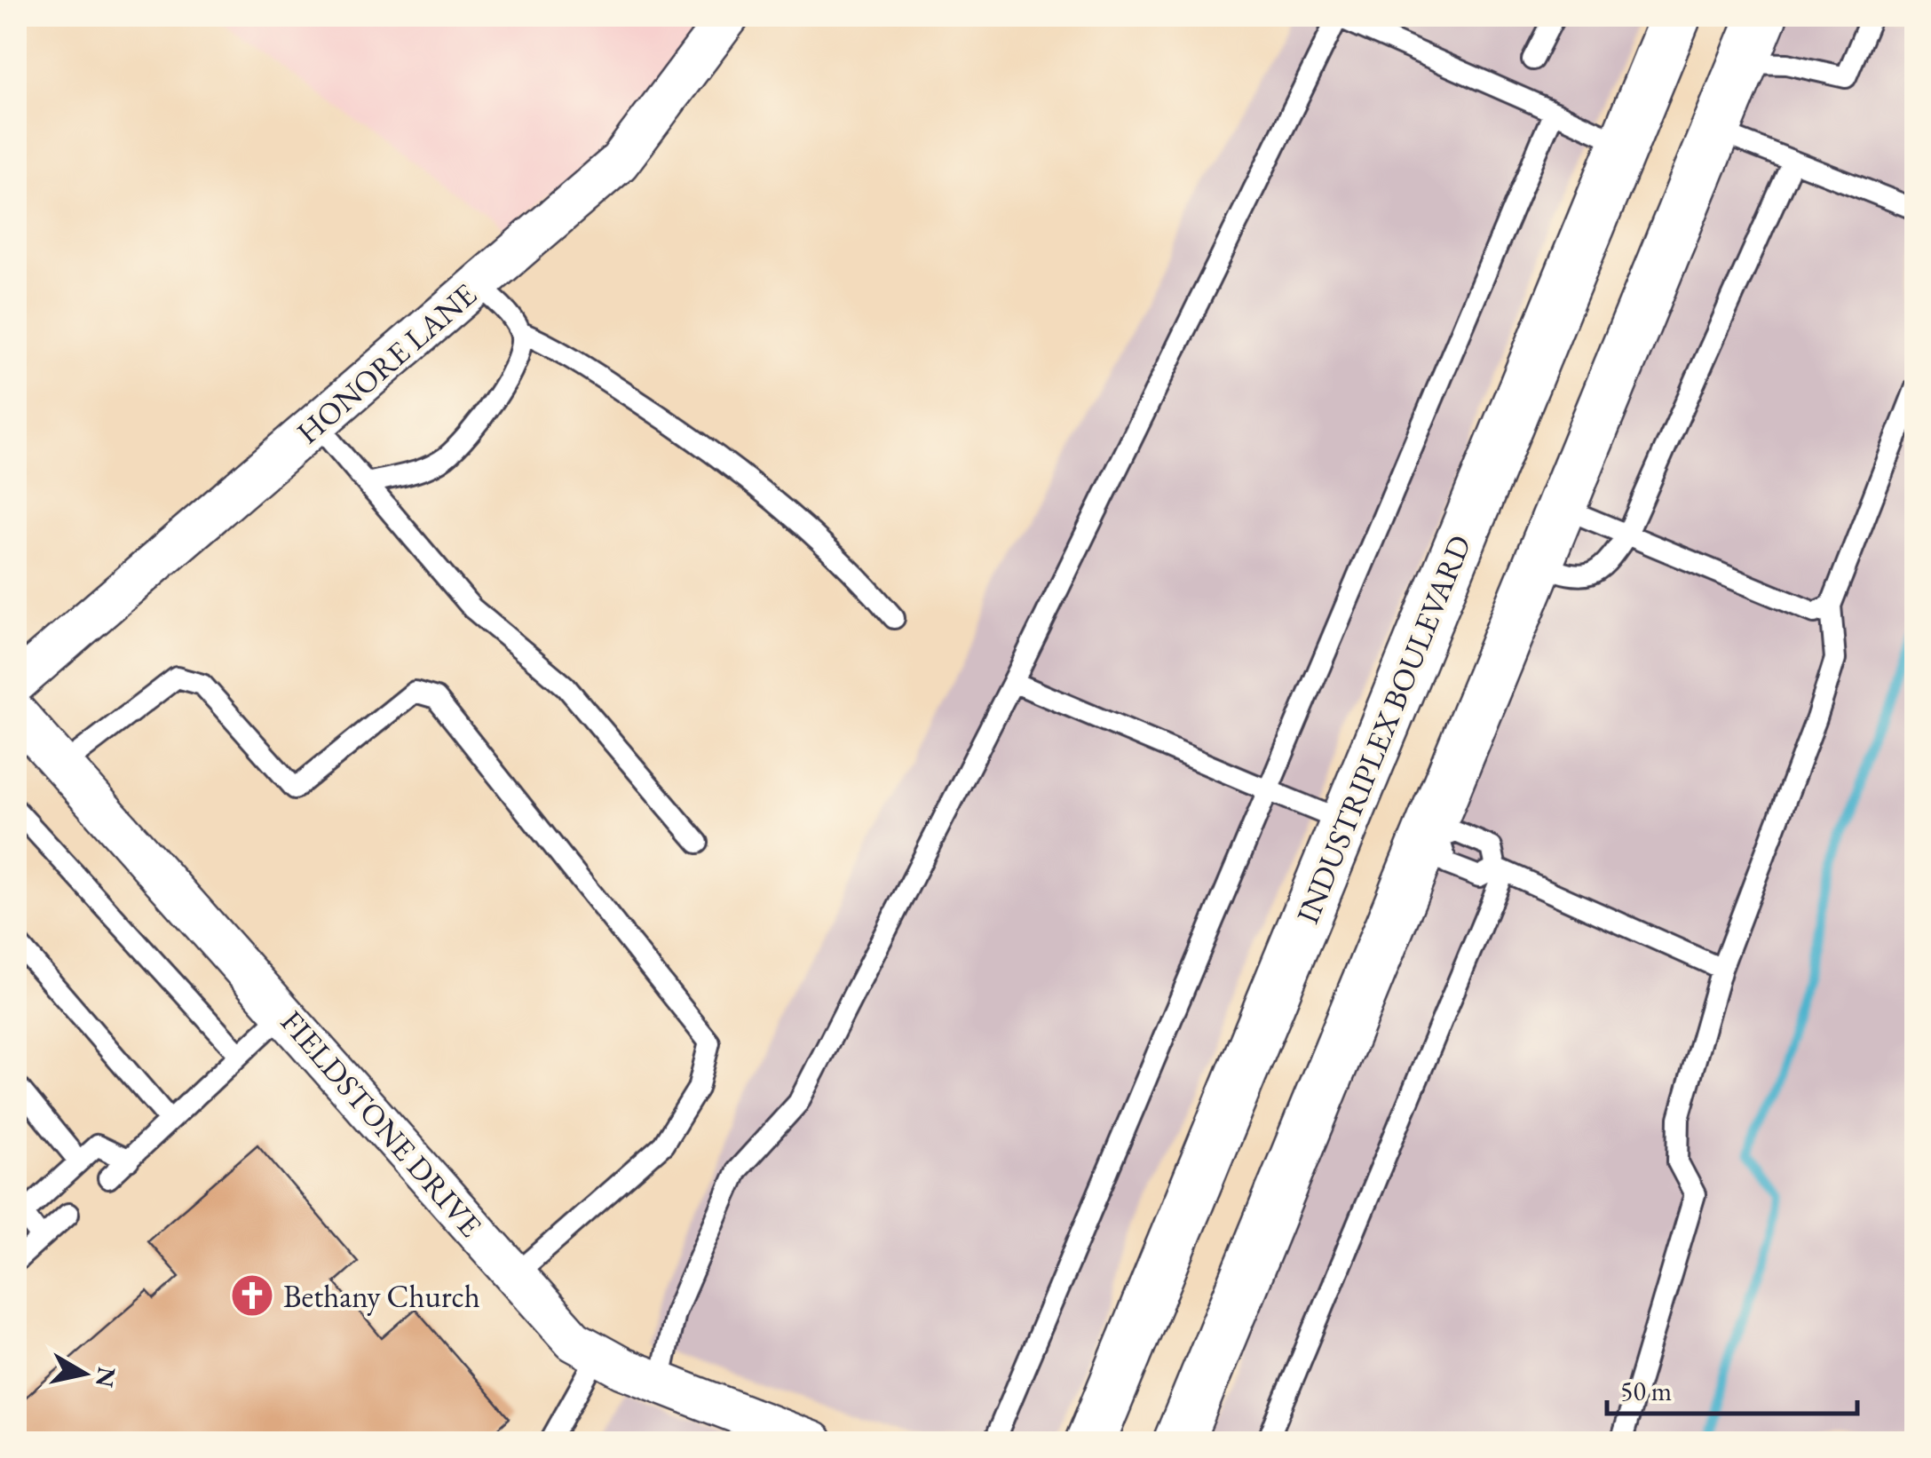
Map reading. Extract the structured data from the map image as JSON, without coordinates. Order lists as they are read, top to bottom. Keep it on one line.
{"streets":{"street":["HONORE LANE","INDUSTRIPLEX BOULEVARD","FIELDSTONE DRIVE"]},"places":{"church":["Bethany Church"]},"scale_bar":"50 m","north":"right"}
